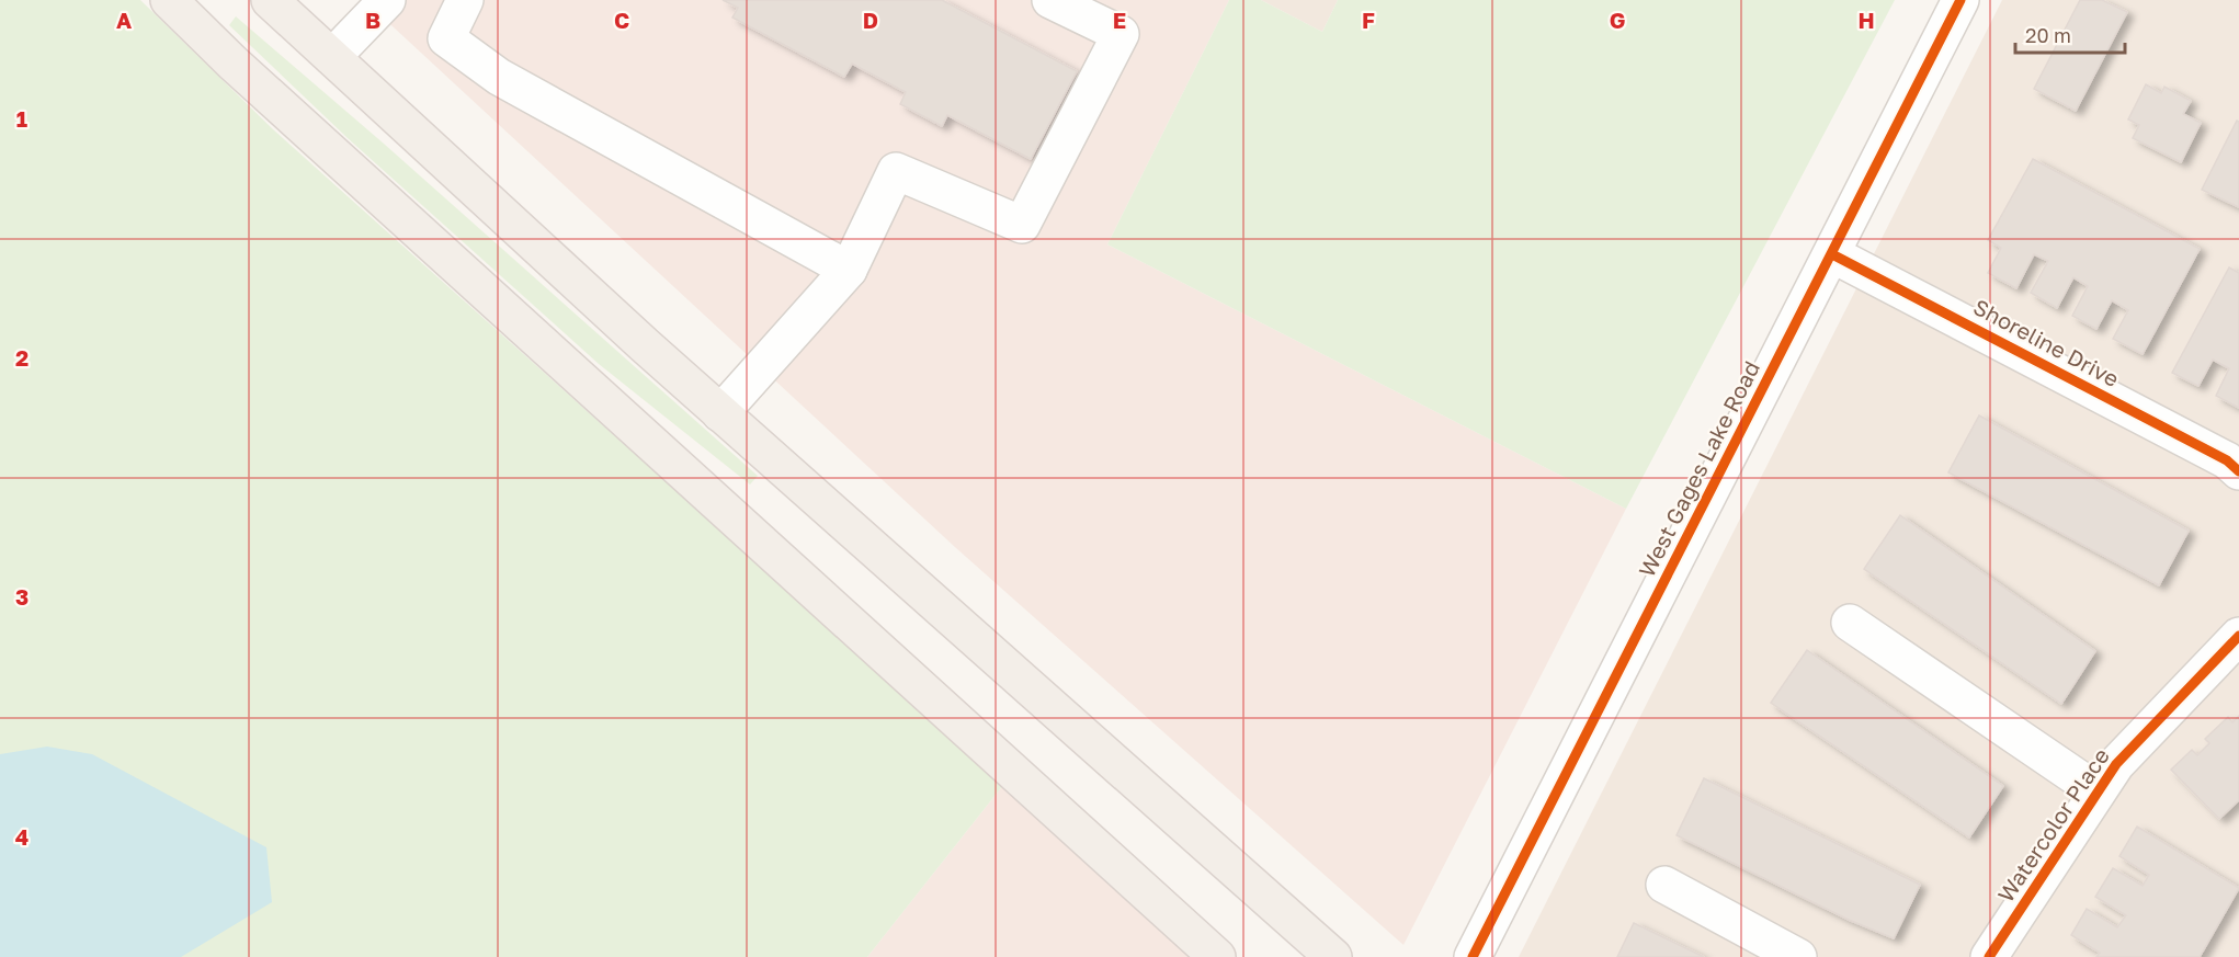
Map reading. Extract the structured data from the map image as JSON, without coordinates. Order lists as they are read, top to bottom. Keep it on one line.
{"streets":{"street":["Shoreline Drive","West Gages Lake Road","Watercolor Place"]},"crossings":[["Shoreline Drive","West Gages Lake Road"]],"scale_bar":"20 m","grid":{"columns":["A","B","C","D","E","F","G","H"],"rows":["1","2","3","4"]}}
